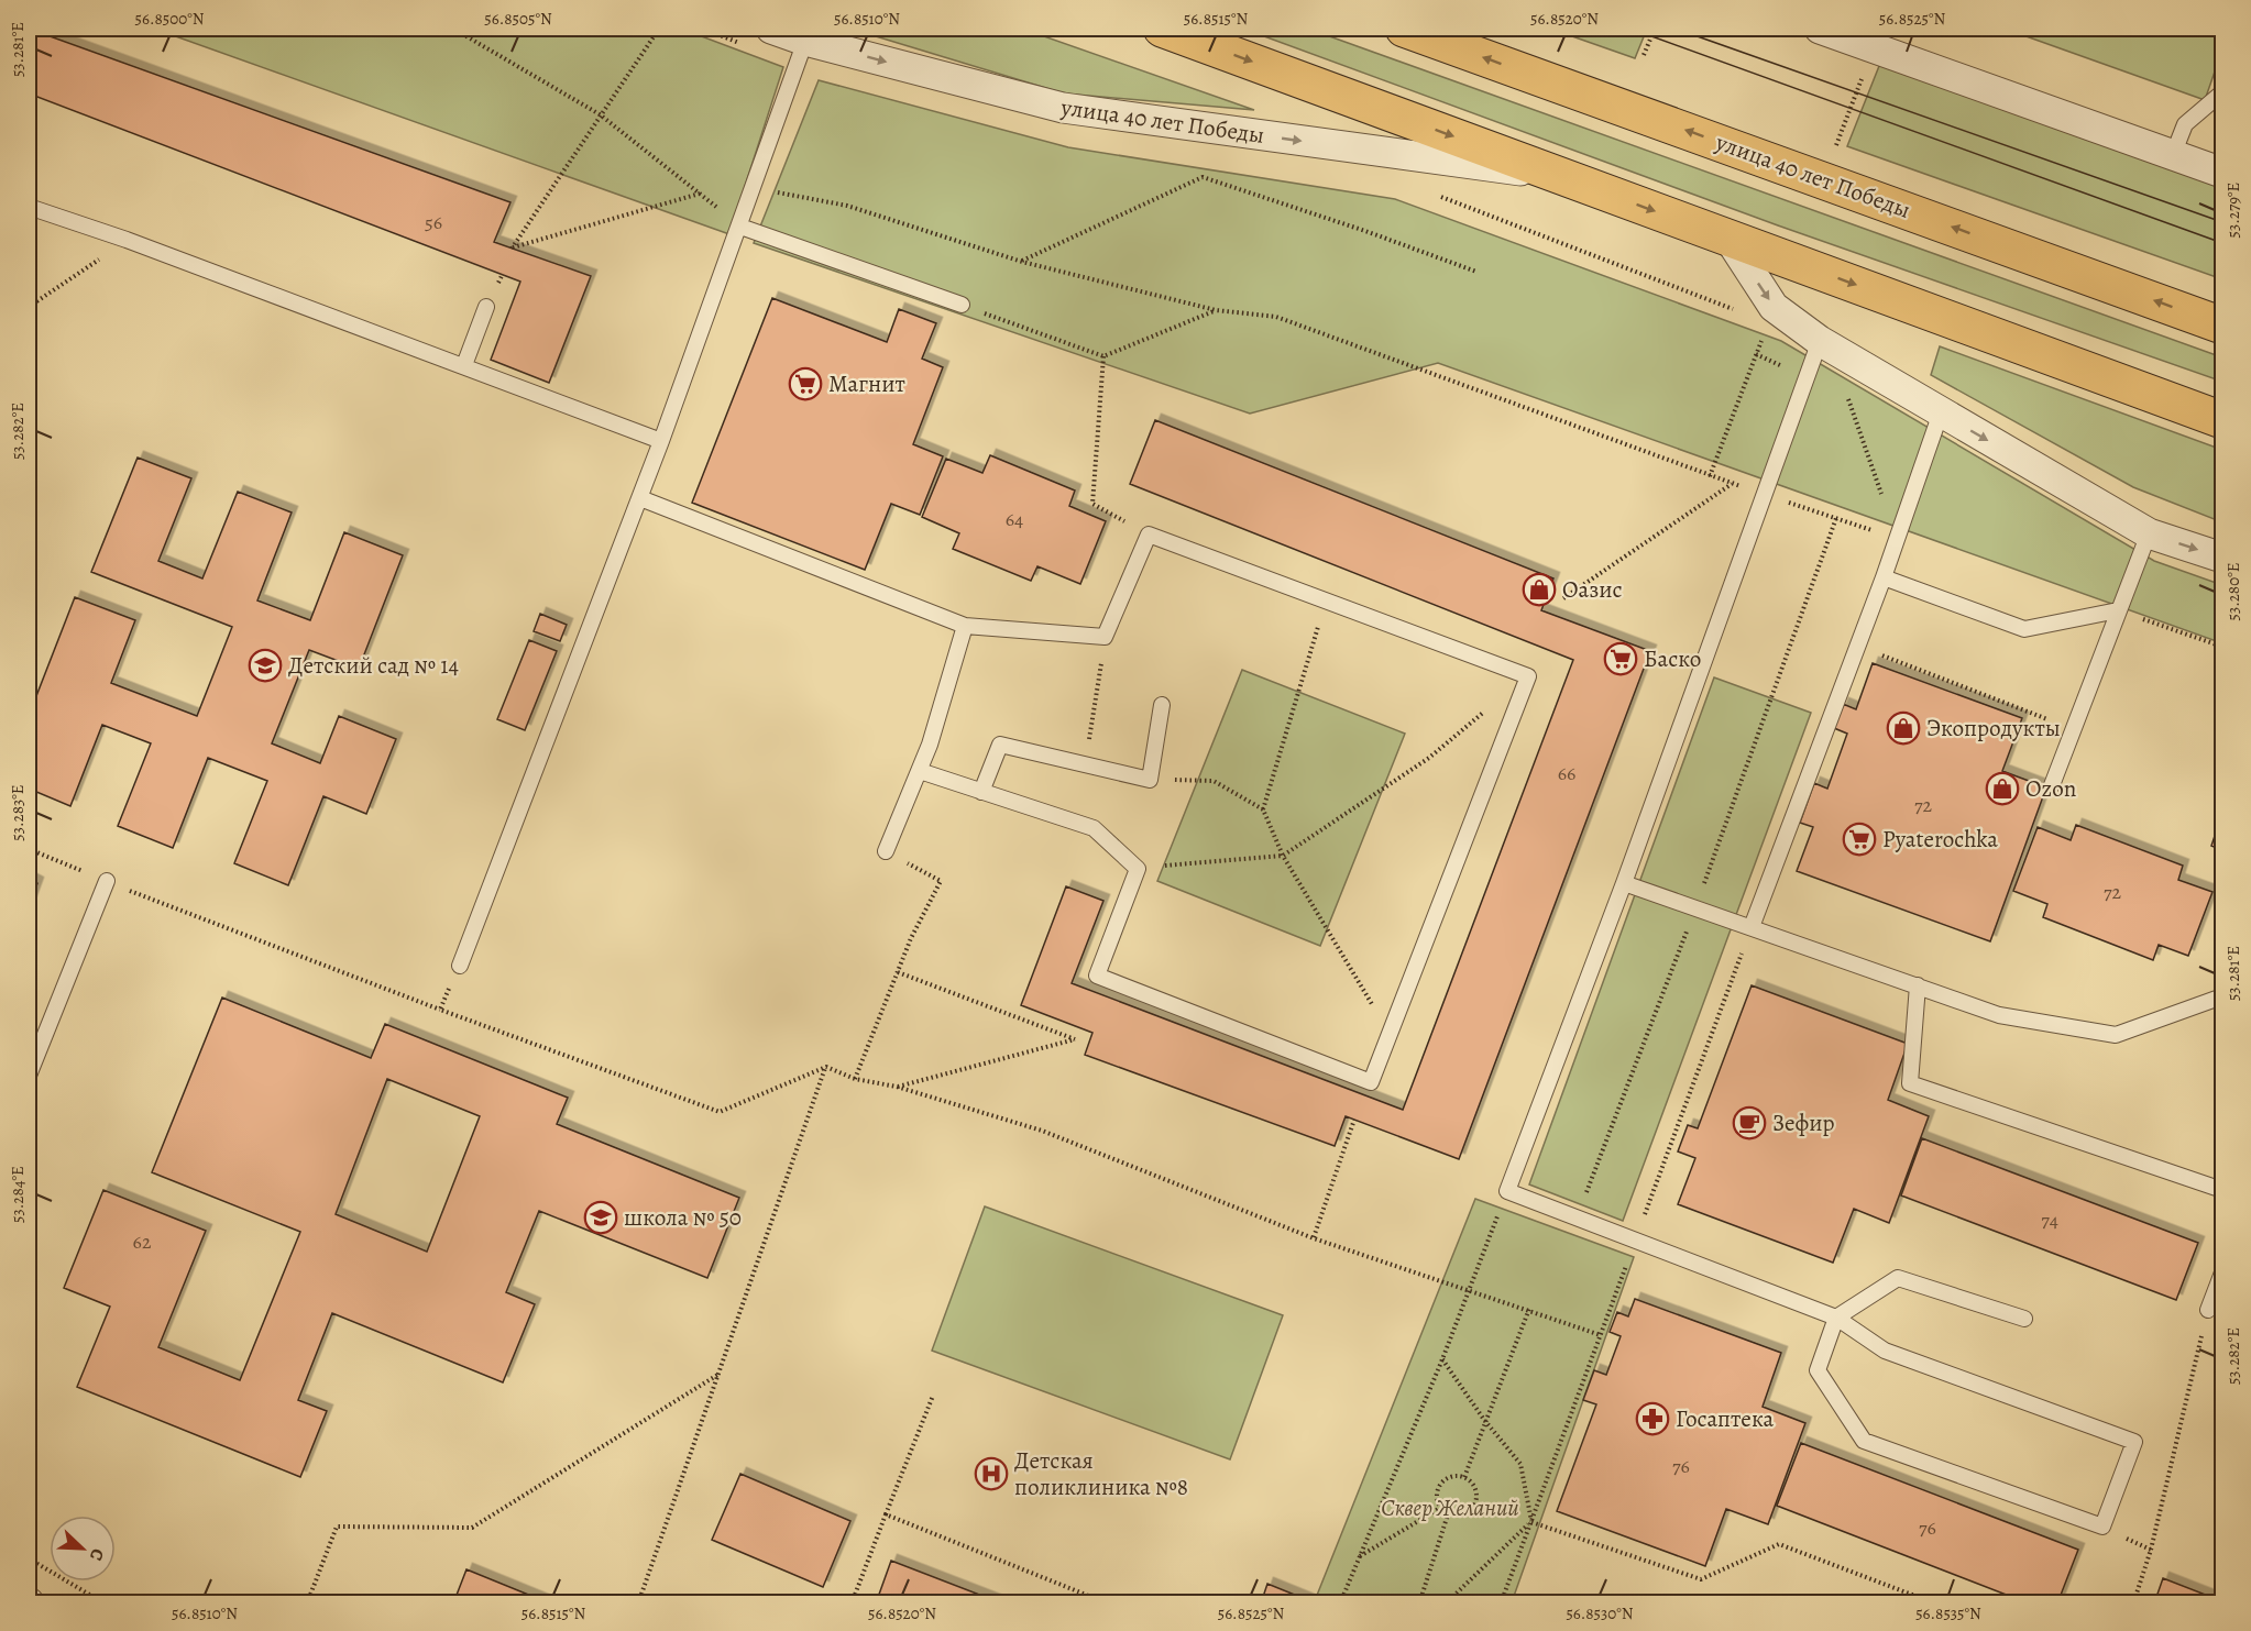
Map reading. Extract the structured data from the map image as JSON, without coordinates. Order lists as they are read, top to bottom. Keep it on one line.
{"streets":{"main road":["улица 40 лет Победы"]},"parks":["Сквер Желаний"],"places":{"supermarket":["Магнит","Баско","Pyaterochka"],"shop":["Оазис","Экопродукты","Ozon"],"school or university":["Детский сад № 14","школа № 50"],"cafe":["Зефир"],"pharmacy":["Госаптека"],"hospital":["Детская поликлиника №8"]},"house_numbers":["56","64","66","72","72","74","62","76","76"],"north":"bottom right","coordinates":["56.8500°N","56.8505°N","56.8510°N","56.8515°N","56.8520°N","56.8525°N","53.281°E","53.279°E","53.282°E","53.280°E","53.283°E","53.284°E","56.8530°N","56.8535°N"]}
